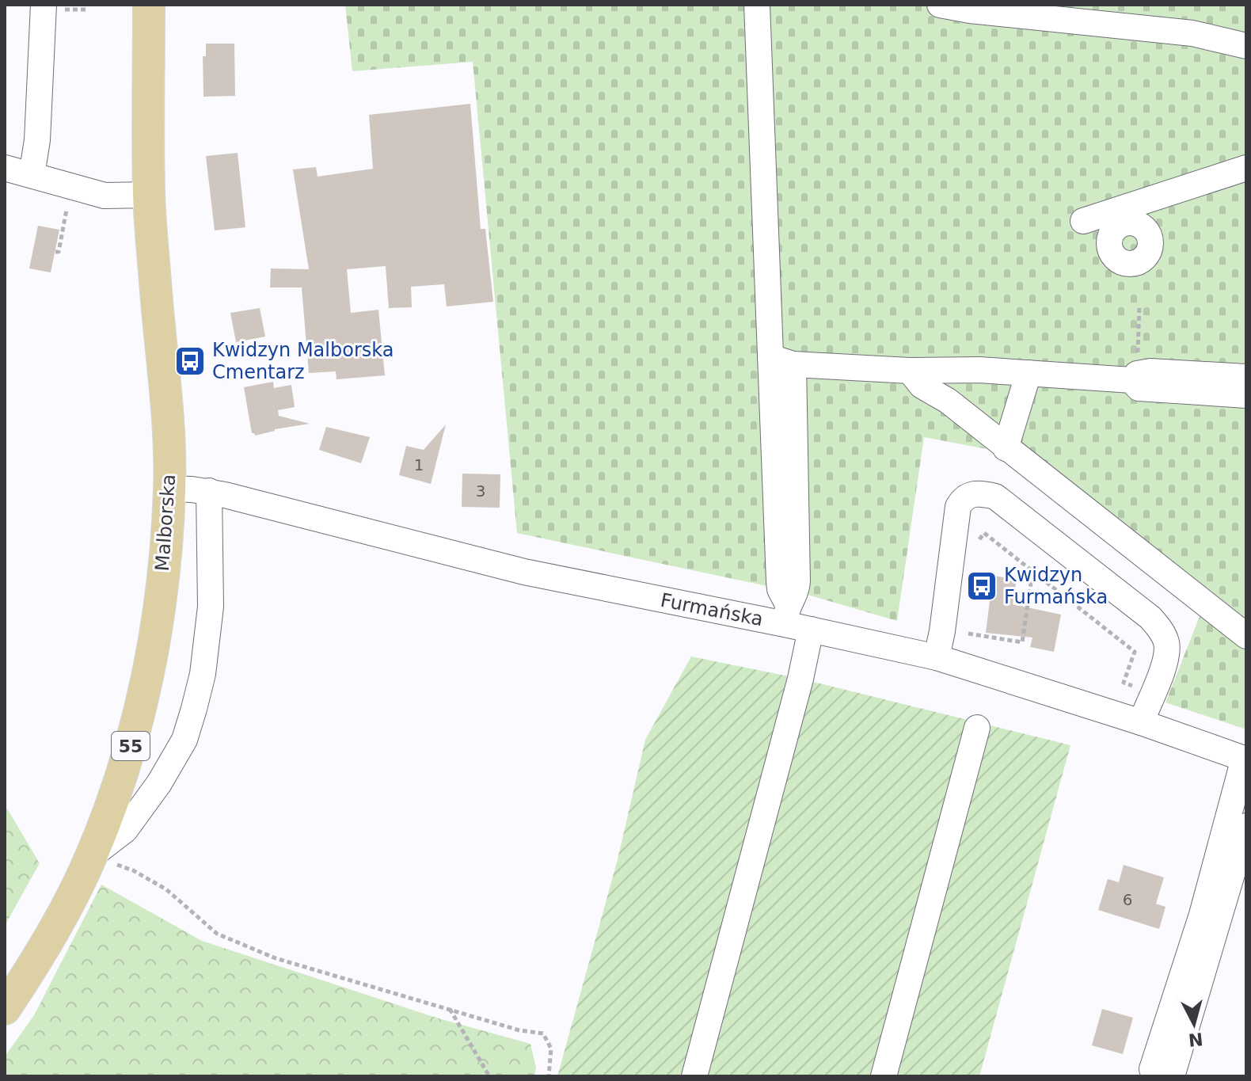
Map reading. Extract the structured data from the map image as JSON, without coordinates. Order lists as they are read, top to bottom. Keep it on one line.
{"streets":{"main road":["Malborska","55"],"street":["Furmańska"]},"crossings":[["Malborska","Furmańska"]],"places":{"bus stop":["Kwidzyn Malborska Cmentarz","Kwidzyn Furmańska"]},"house_numbers":["1","3","6"],"north":"bottom"}
